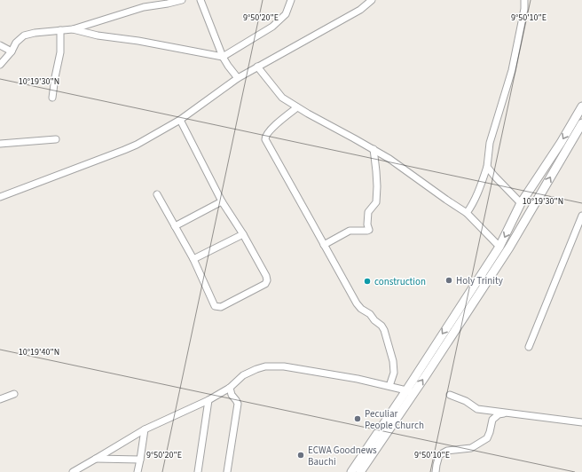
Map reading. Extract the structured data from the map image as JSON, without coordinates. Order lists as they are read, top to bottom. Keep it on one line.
{"places":["Holy Trinity","construction","Peculiar People Church","ECWA Goodnews Bauchi"],"coordinates":["9°50'20\"E","9°50'10\"E","10°19'30\"N","10°19'40\"N"]}
